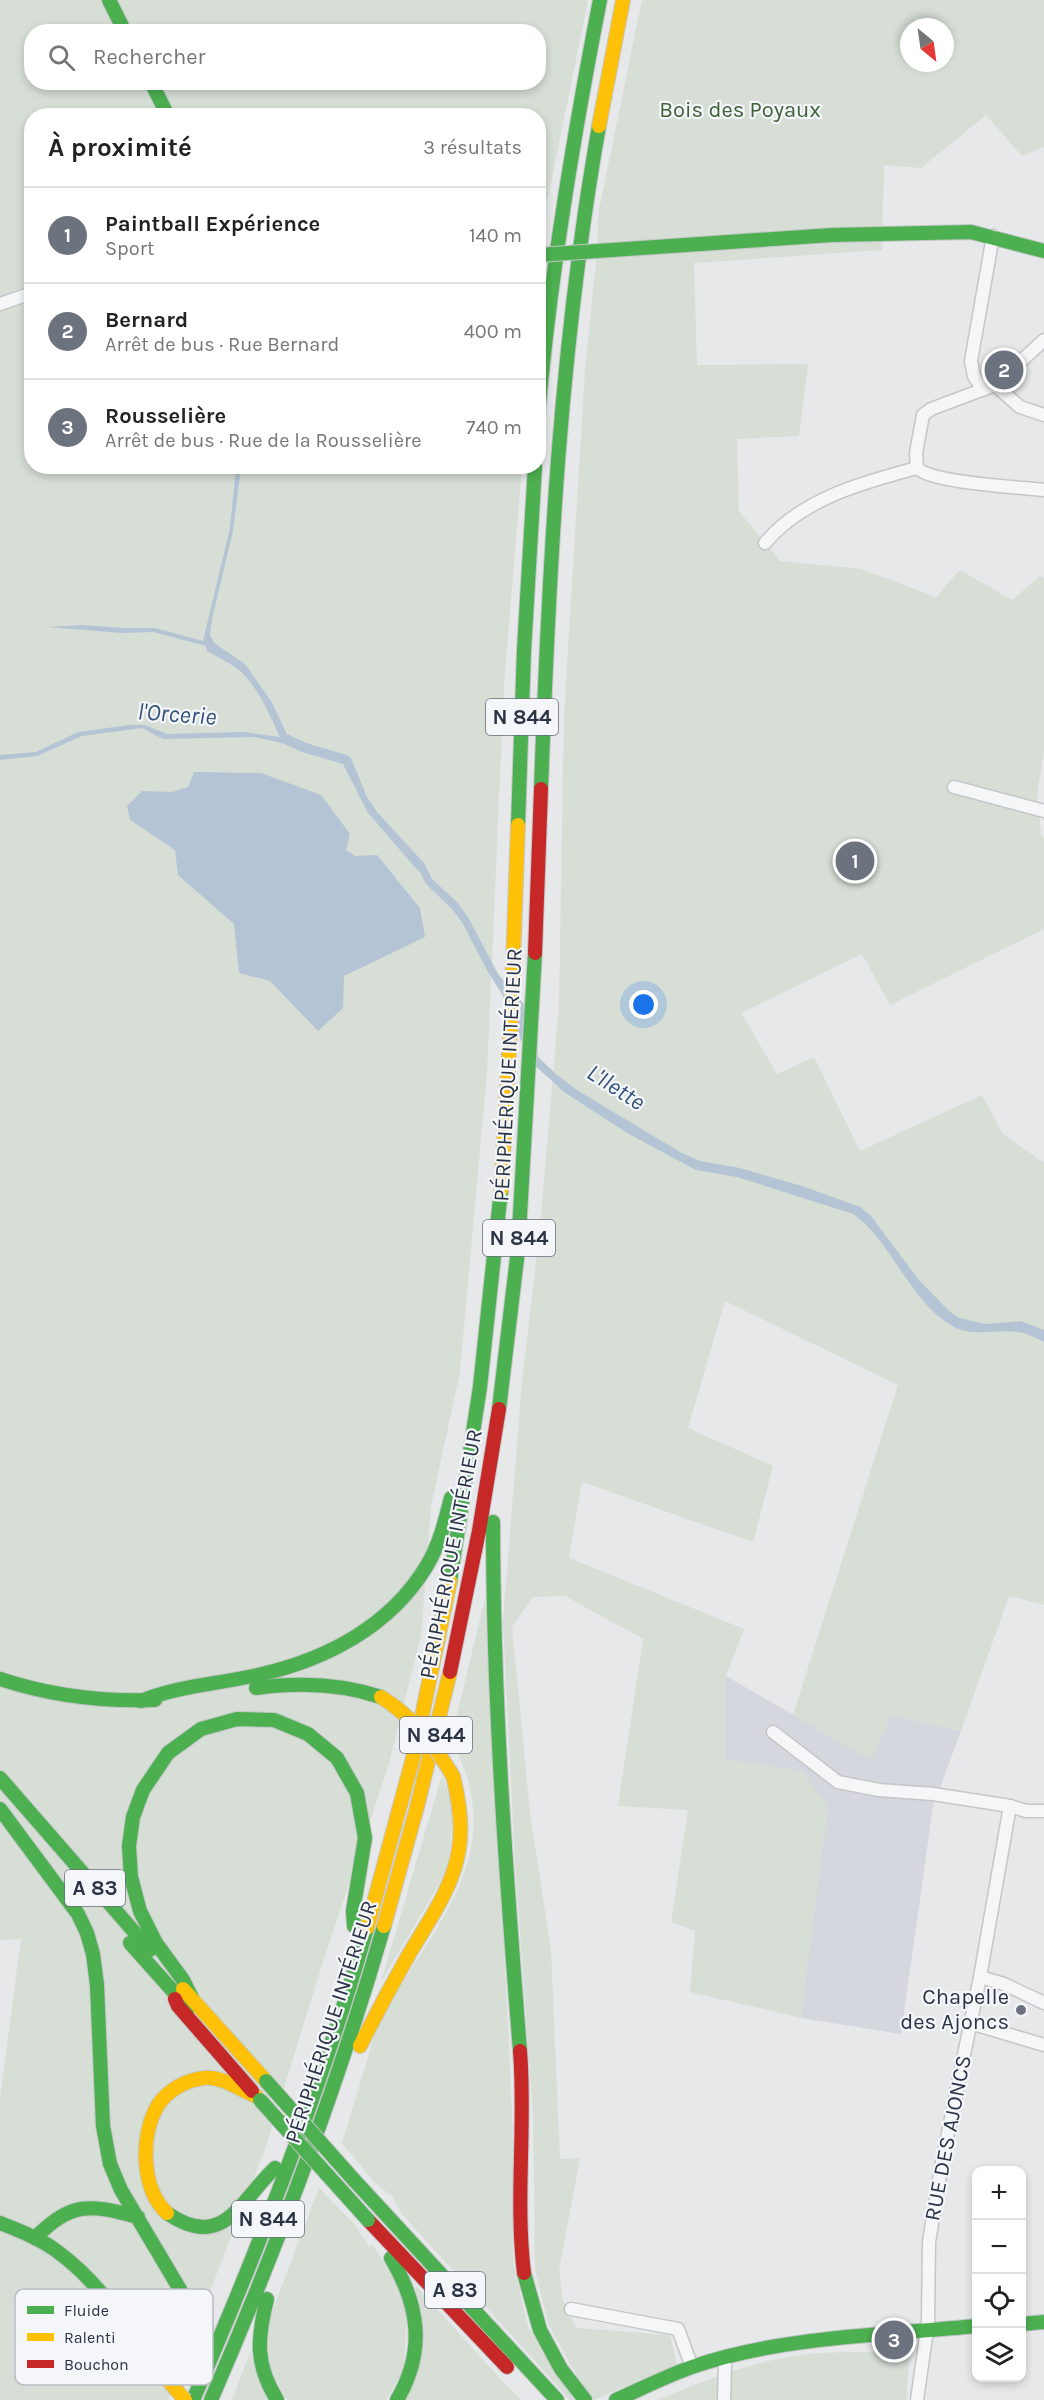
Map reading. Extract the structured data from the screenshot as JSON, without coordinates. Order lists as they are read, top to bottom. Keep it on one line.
{"streets":{"main road":["N 844","PÉRIPHÉRIQUE INTÉRIEUR","A 83"],"street":["RUE DES AJONCS"]},"water":["l'Orcerie","L'Ilette"],"parks":["Bois des Poyaux"],"places":["Chapelle des Ajoncs"],"legend":["Fluide","Ralenti","Bouchon"],"north":"bottom right","page":{"search":"Rechercher","heading":["À proximité","3 résultats"],"list":[{"mark":"1","name":"Paintball Expérience","note":"Sport","value":"140 m"},{"mark":"2","name":"Bernard","note":"Arrêt de bus · Rue Bernard","value":"400 m"},{"mark":"3","name":"Rousselière","note":"Arrêt de bus · Rue de la Rousselière","value":"740 m"}],"pins":["2","1","3"],"map_buttons":["+","−"]}}
